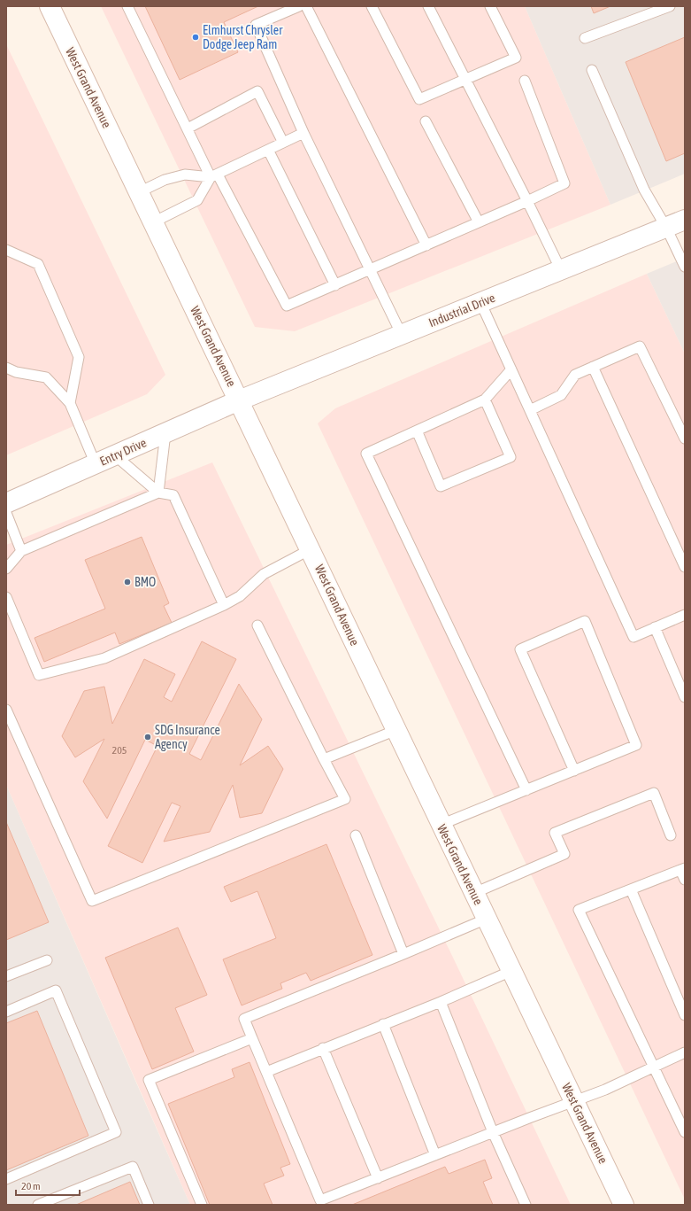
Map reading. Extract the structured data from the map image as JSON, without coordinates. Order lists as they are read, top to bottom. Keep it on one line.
{"streets":{"main road":["West Grand Avenue","Industrial Drive","Entry Drive"]},"crossings":[["West Grand Avenue","Industrial Drive"],["West Grand Avenue","Entry Drive"],["Industrial Drive","Entry Drive"]],"places":["Elmhurst Chrysler Dodge Jeep Ram","BMO","SDG Insurance Agency"],"house_numbers":["205"],"scale_bar":"20 m"}
